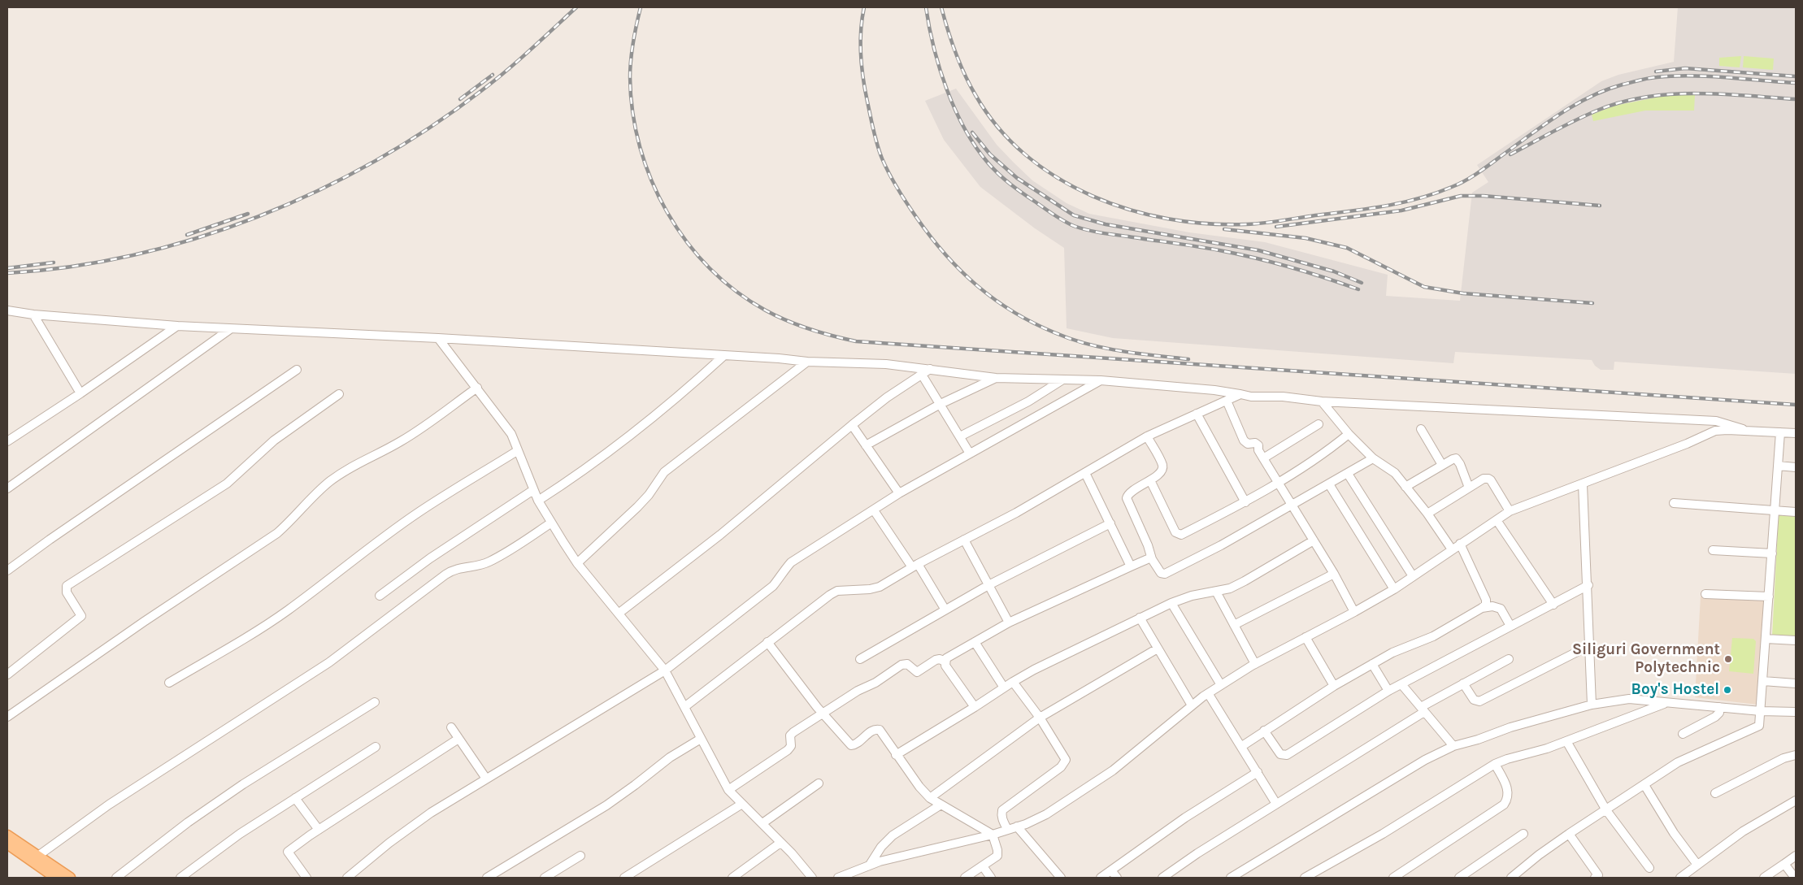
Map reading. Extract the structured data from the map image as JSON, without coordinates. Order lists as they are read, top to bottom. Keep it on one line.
{"places":["Siliguri Government Polytechnic","Boy's Hostel"]}
